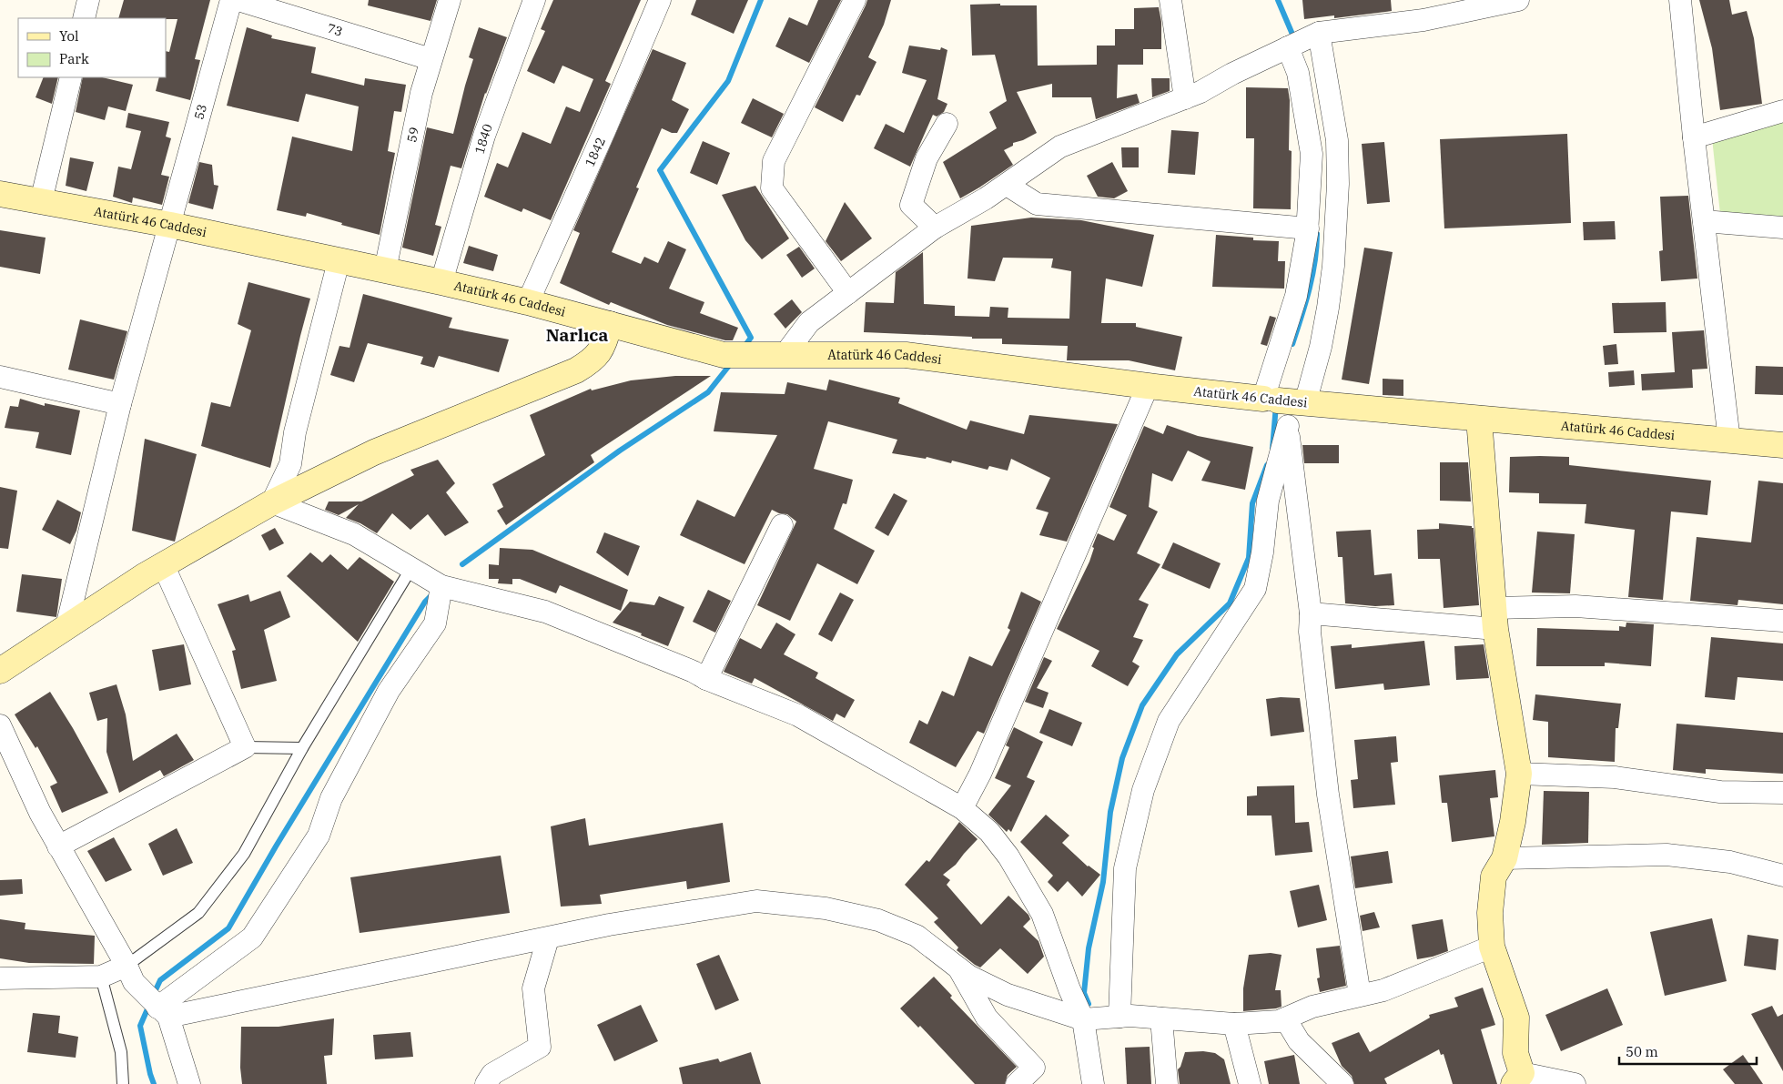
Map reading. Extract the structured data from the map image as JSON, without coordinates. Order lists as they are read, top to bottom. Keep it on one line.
{"streets":{"street":["73","53","59","1840","1842","Atatürk 46 Caddesi"]},"crossings":[["73","59"],["53","Atatürk 46 Caddesi"],["59","Atatürk 46 Caddesi"],["1840","Atatürk 46 Caddesi"],["1842","Atatürk 46 Caddesi"]],"districts":["Narlıca"],"legend":["Yol","Park"],"scale_bar":"50 m"}
